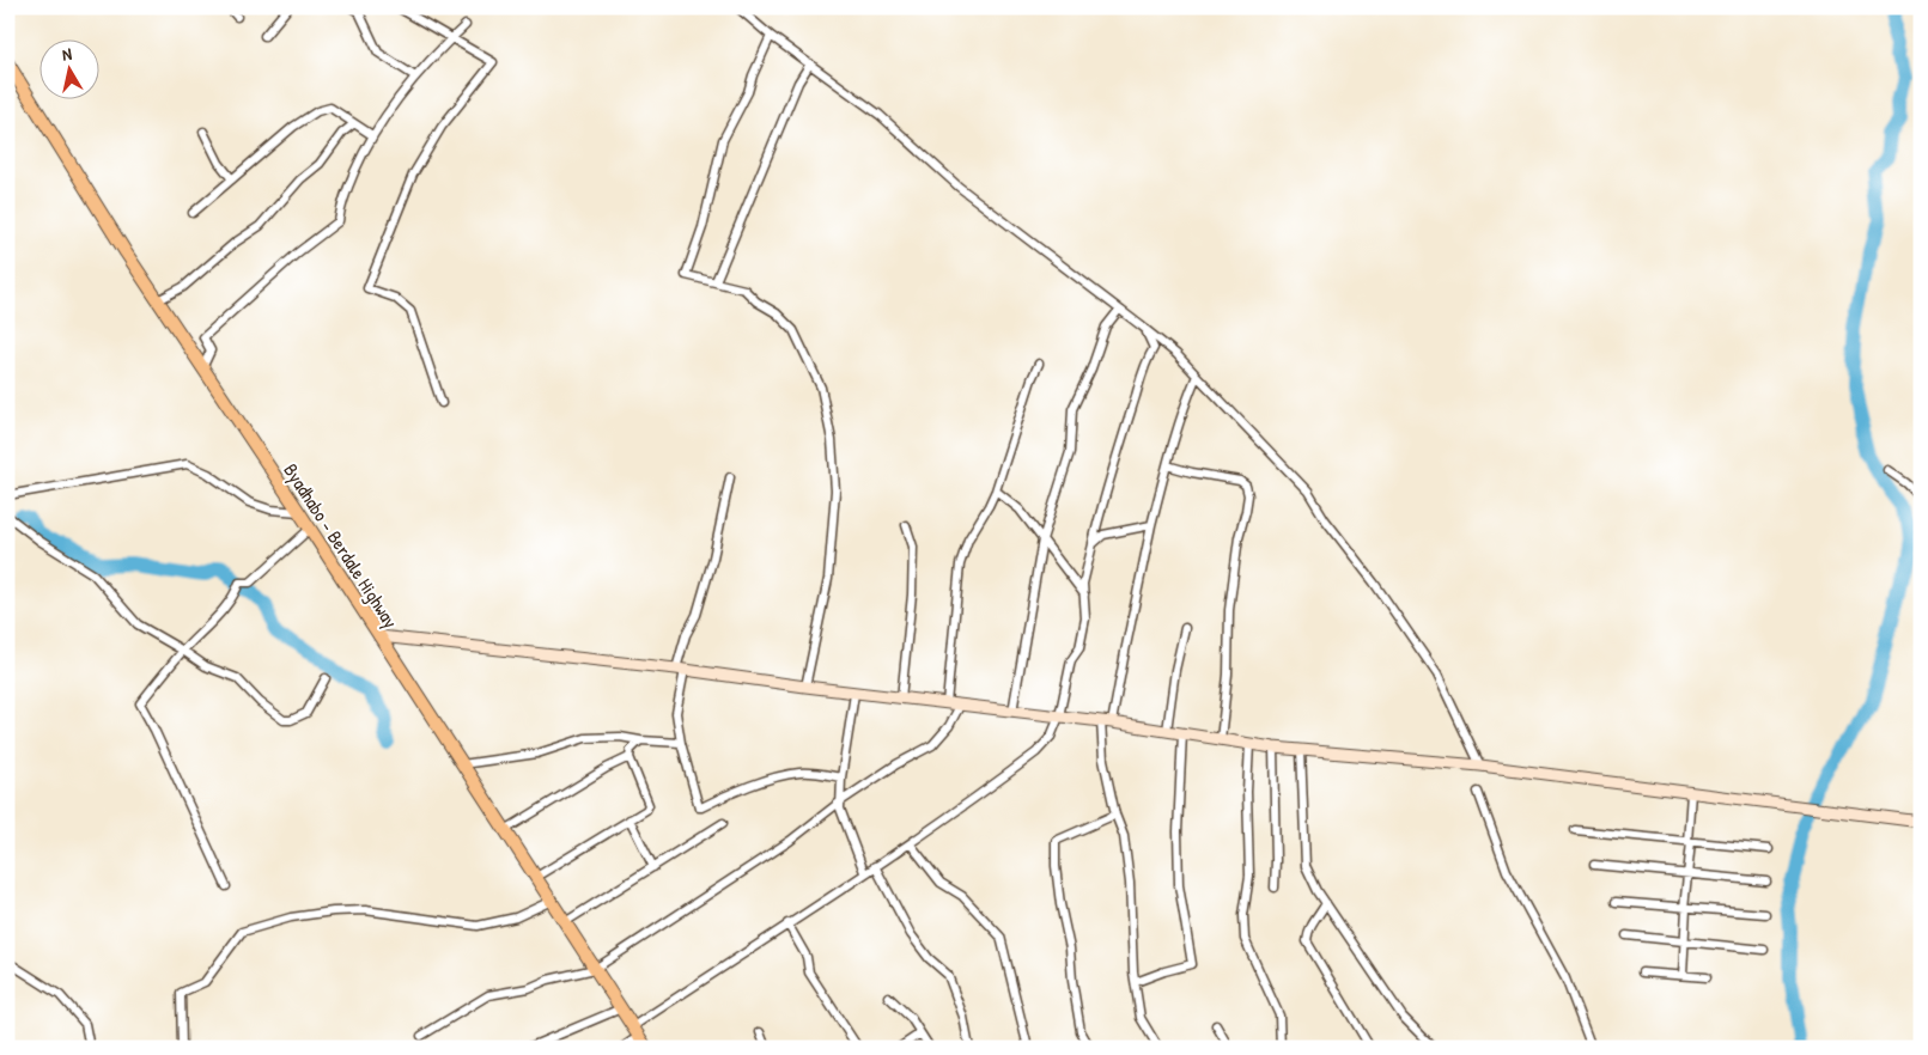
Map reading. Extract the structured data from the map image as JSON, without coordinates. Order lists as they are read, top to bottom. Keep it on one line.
{"streets":{"main road":["Byadhabo - Berdale Highway"]},"north":"top"}
